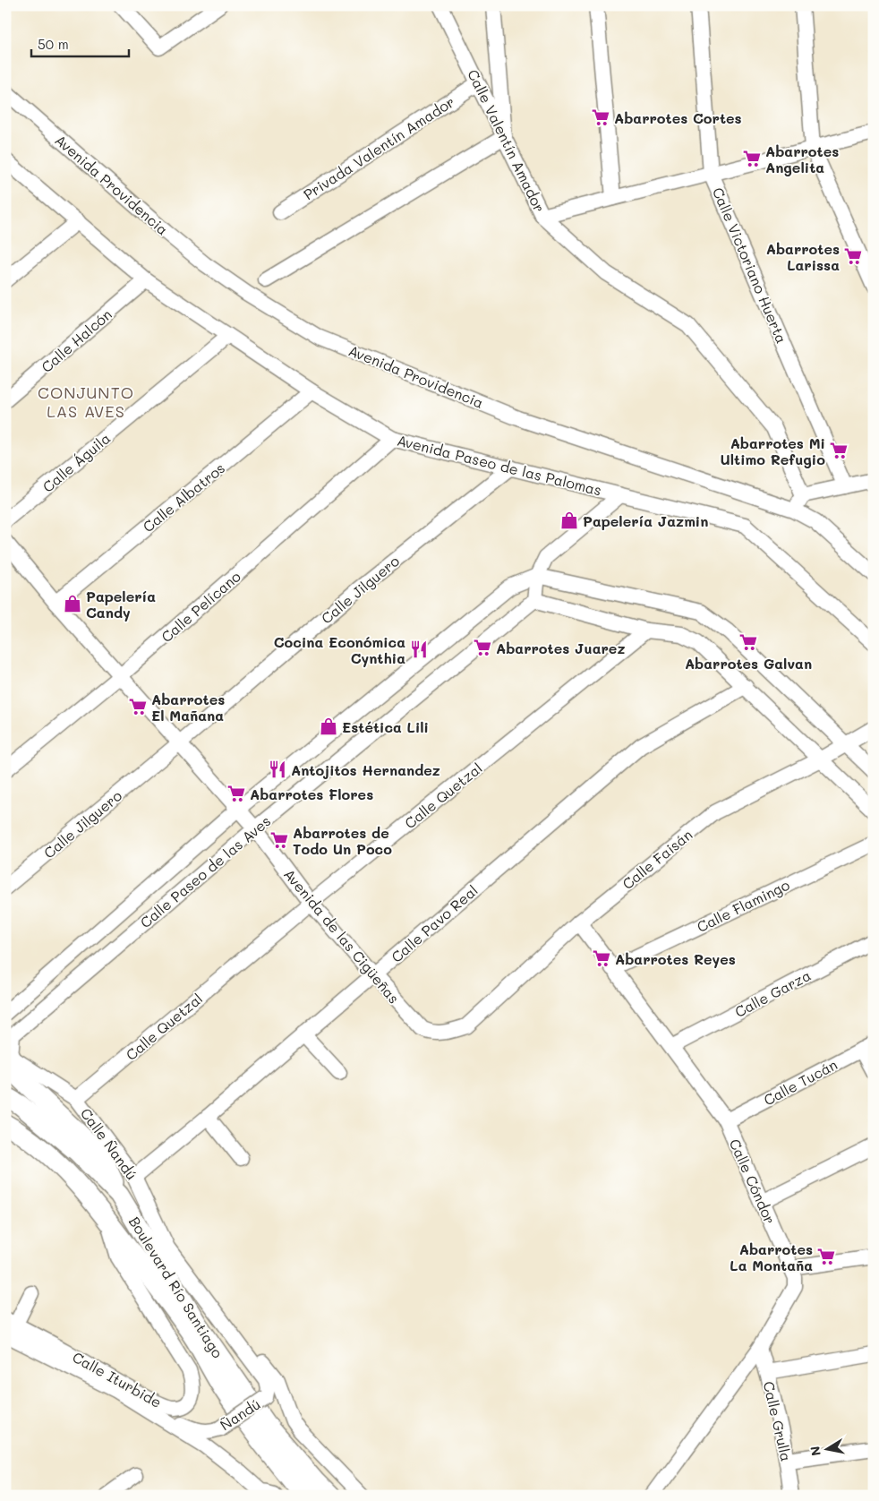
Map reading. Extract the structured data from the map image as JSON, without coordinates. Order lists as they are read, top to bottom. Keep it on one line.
{"streets":{"main road":["Boulevard Río Santiago"],"street":["Calle Valentín Amador","Privada Valentín Amador","Avenida Providencia","Calle Victoriano Huerta","Calle Halcón","Calle Águila","Avenida Paseo de las Palomas","Calle Albatros","Calle Jilguero","Calle Pelícano","Calle Quetzal","Calle Faisán","Calle Paseo de las Aves","Calle Flamingo","Calle Pavo Real","Avenida de las Cigüeñas","Calle Garza","Calle Tucán","Calle Ñandú","Calle Cóndor","Calle Iturbide","Ñandú","Calle Grulla"]},"crossings":[["Calle Valentín Amador","Privada Valentín Amador"],["Calle Halcón","Avenida Paseo de las Palomas"],["Calle Águila","Avenida Paseo de las Palomas"],["Avenida Paseo de las Palomas","Calle Albatros"],["Avenida Paseo de las Palomas","Calle Jilguero"],["Avenida Paseo de las Palomas","Calle Pelícano"],["Calle Albatros","Avenida de las Cigüeñas"],["Calle Jilguero","Avenida de las Cigüeñas"],["Calle Pelícano","Avenida de las Cigüeñas"],["Calle Quetzal","Avenida de las Cigüeñas"],["Calle Quetzal","Calle Ñandú"],["Calle Faisán","Avenida de las Cigüeñas"],["Calle Faisán","Calle Cóndor"],["Calle Paseo de las Aves","Avenida de las Cigüeñas"],["Calle Paseo de las Aves","Calle Ñandú"],["Calle Flamingo","Calle Cóndor"],["Calle Pavo Real","Avenida de las Cigüeñas"],["Calle Pavo Real","Calle Ñandú"],["Calle Garza","Calle Cóndor"],["Calle Tucán","Calle Cóndor"],["Calle Ñandú","Ñandú"],["Calle Cóndor","Calle Grulla"],["Boulevard Río Santiago","Calle Iturbide"],["Calle Iturbide","Ñandú"]],"districts":["CONJUNTO LAS AVES"],"places":{"supermarket":["Abarrotes Cortes","Abarrotes Angelita","Abarrotes Larissa","Abarrotes Mi Ultimo Refugio","Abarrotes Galvan","Abarrotes Juarez","Abarrotes El Mañana","Abarrotes Flores","Abarrotes de Todo Un Poco","Abarrotes Reyes","Abarrotes La Montaña"],"shop":["Papelería Jazmin","Papelería Candy","Estética Lili"],"restaurant":["Cocina Económica Cynthia","Antojitos Hernandez"]},"scale_bar":"50 m","north":"left"}
